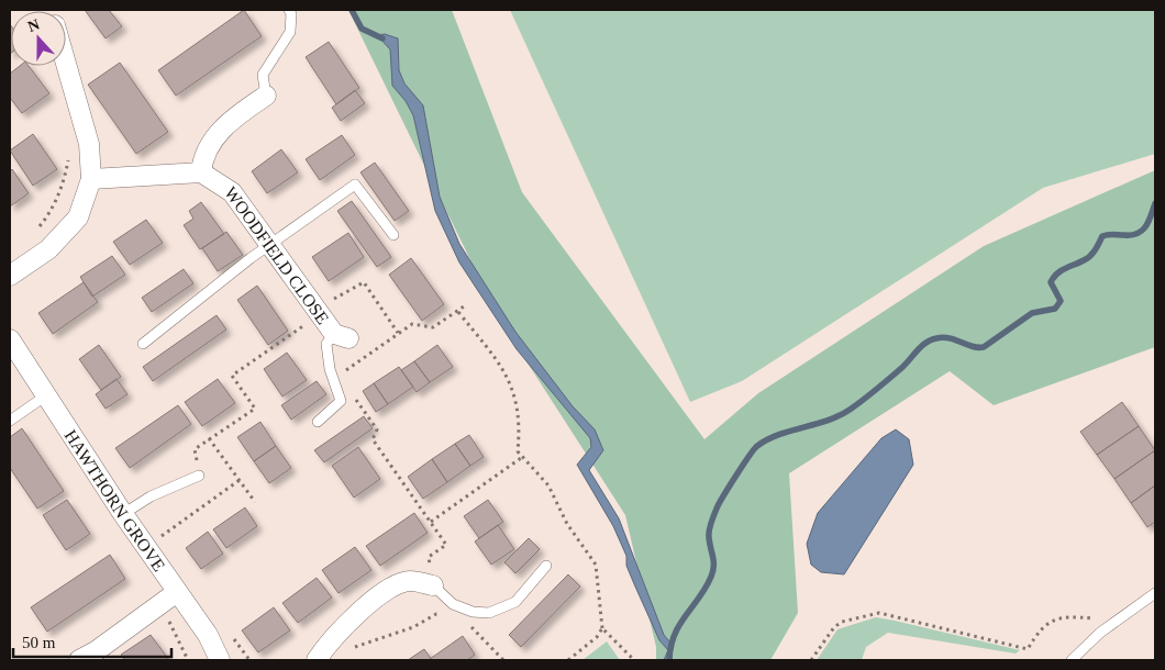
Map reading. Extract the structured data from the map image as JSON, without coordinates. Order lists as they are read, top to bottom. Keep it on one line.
{"streets":{"street":["WOODFIELD CLOSE","HAWTHORN GROVE"]},"scale_bar":"50 m","north":"top"}
